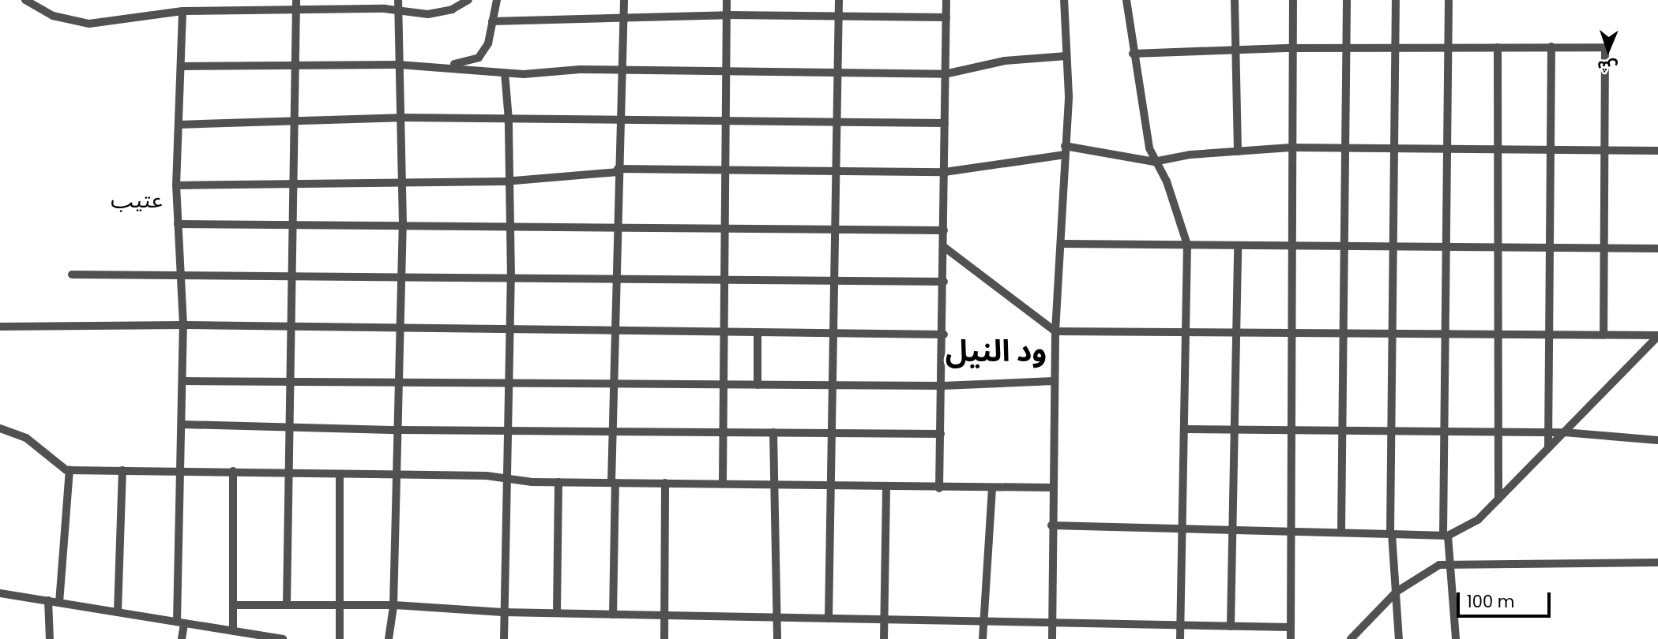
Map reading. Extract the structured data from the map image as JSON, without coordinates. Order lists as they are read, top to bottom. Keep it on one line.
{"districts":["عتيب","ود النيل"],"scale_bar":"100 m","north":"bottom"}
